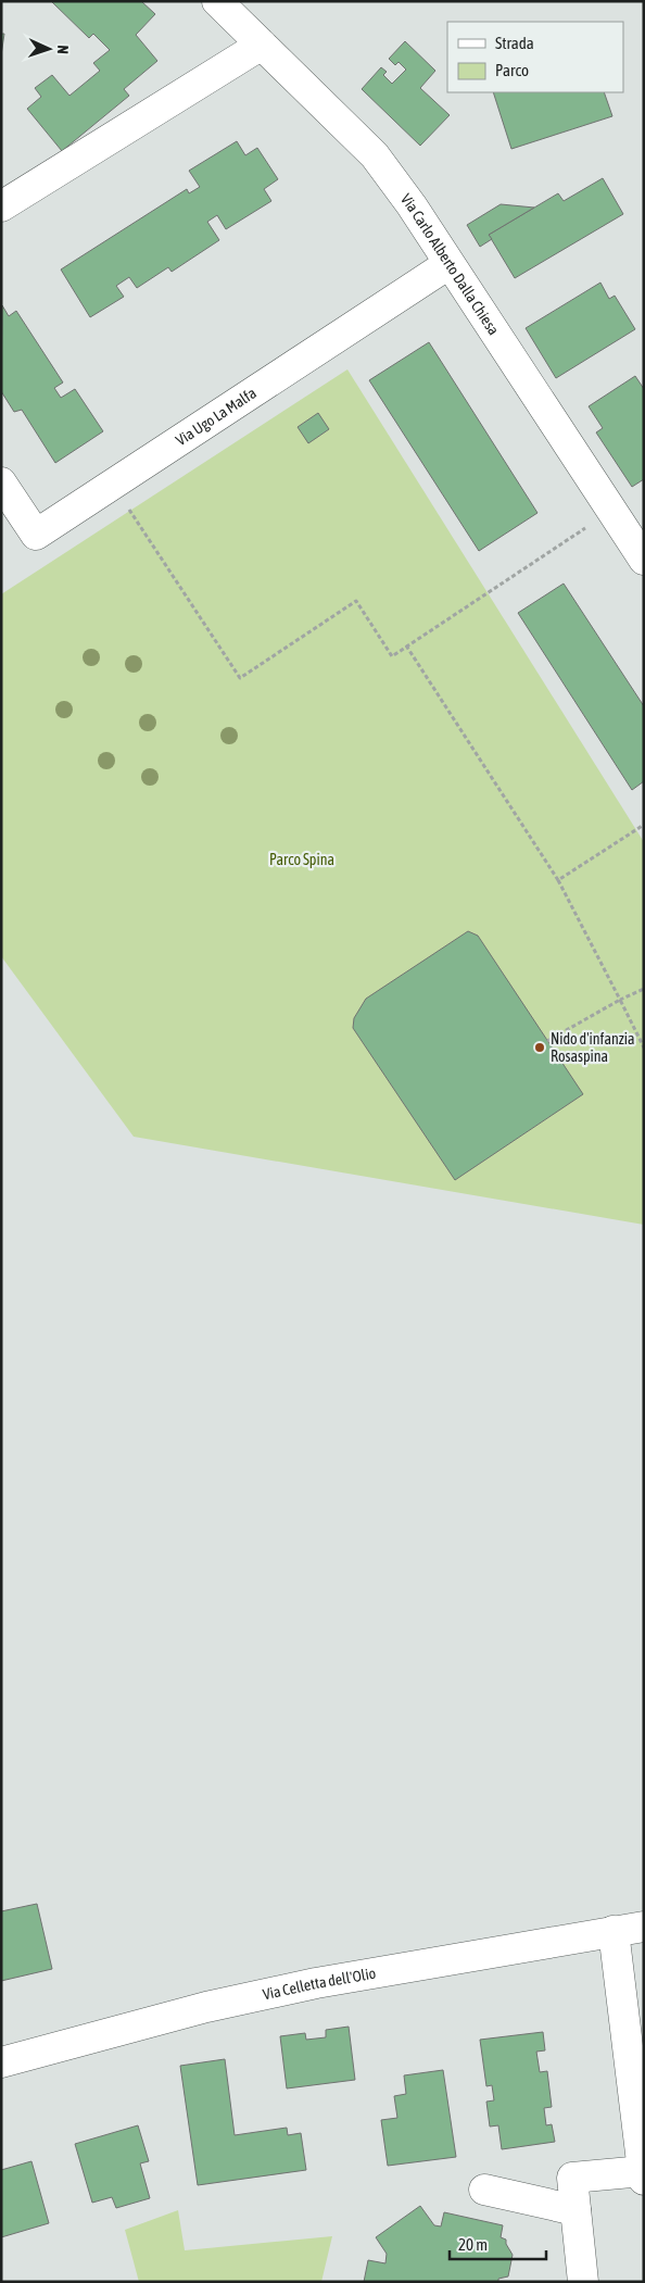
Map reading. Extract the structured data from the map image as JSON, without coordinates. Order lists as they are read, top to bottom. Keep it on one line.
{"streets":{"street":["Via Carlo Alberto Dalla Chiesa","Via Ugo La Malfa","Via Celletta dell'Olio"]},"crossings":[["Via Carlo Alberto Dalla Chiesa","Via Ugo La Malfa"]],"parks":["Parco Spina"],"places":["Nido d'infanzia Rosaspina"],"legend":["Strada","Parco"],"scale_bar":"20 m","north":"right"}
